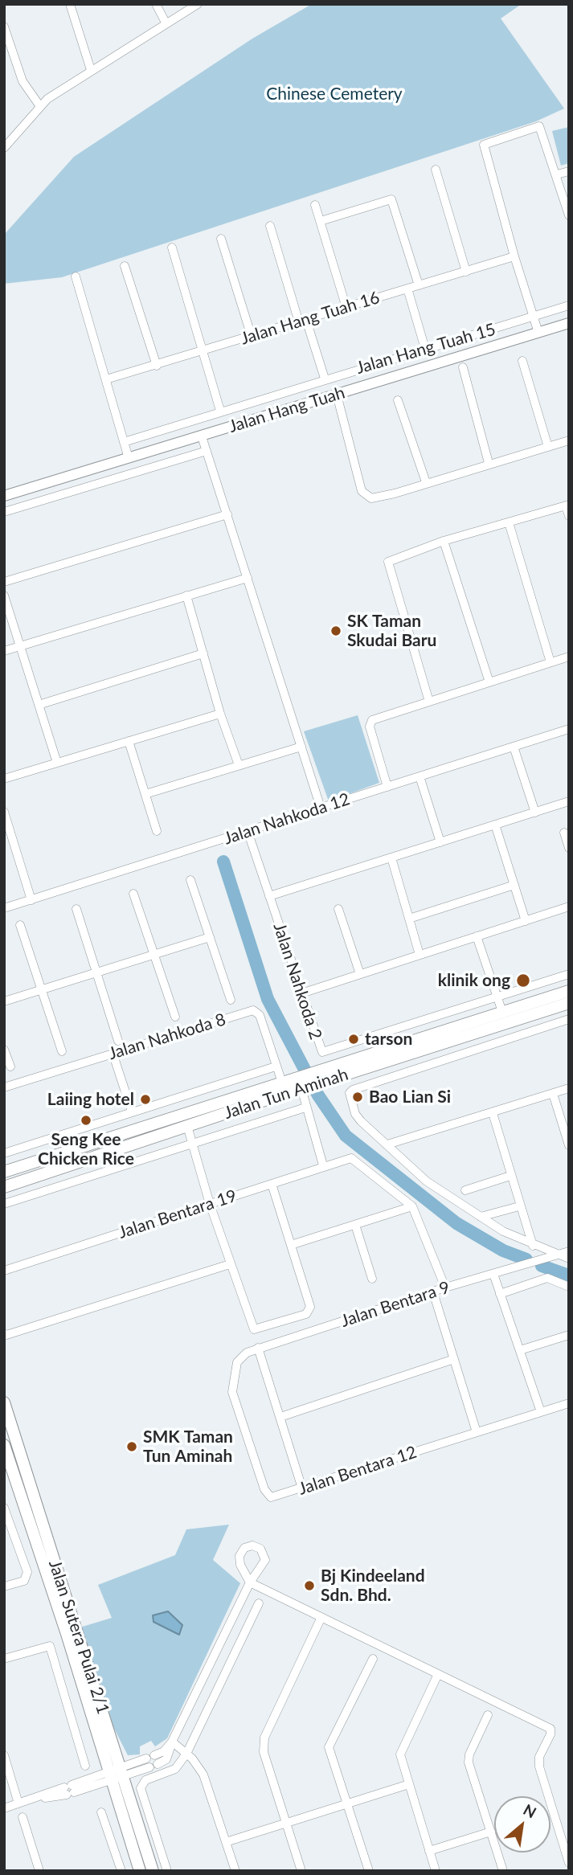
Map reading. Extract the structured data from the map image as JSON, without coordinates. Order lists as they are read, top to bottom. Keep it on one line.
{"streets":{"main road":["Jalan Tun Aminah","Jalan Sutera Pulai 2/1"],"street":["Jalan Hang Tuah 16","Jalan Hang Tuah 15","Jalan Hang Tuah","Jalan Nahkoda 12","Jalan Nahkoda 2","Jalan Nahkoda 8","Jalan Bentara 19","Jalan Bentara 9","Jalan Bentara 12"]},"crossings":[["Jalan Nahkoda 12","Jalan Nahkoda 2"],["Jalan Nahkoda 8","Jalan Tun Aminah"],["Jalan Bentara 9","Jalan Bentara 12"]],"parks":["Chinese Cemetery"],"places":["SK Taman Skudai Baru","klinik ong","tarson","Bao Lian Si","Laiing hotel","Seng Kee Chicken Rice","SMK Taman Tun Aminah","Bj Kindeeland Sdn. Bhd."],"north":"top right"}
